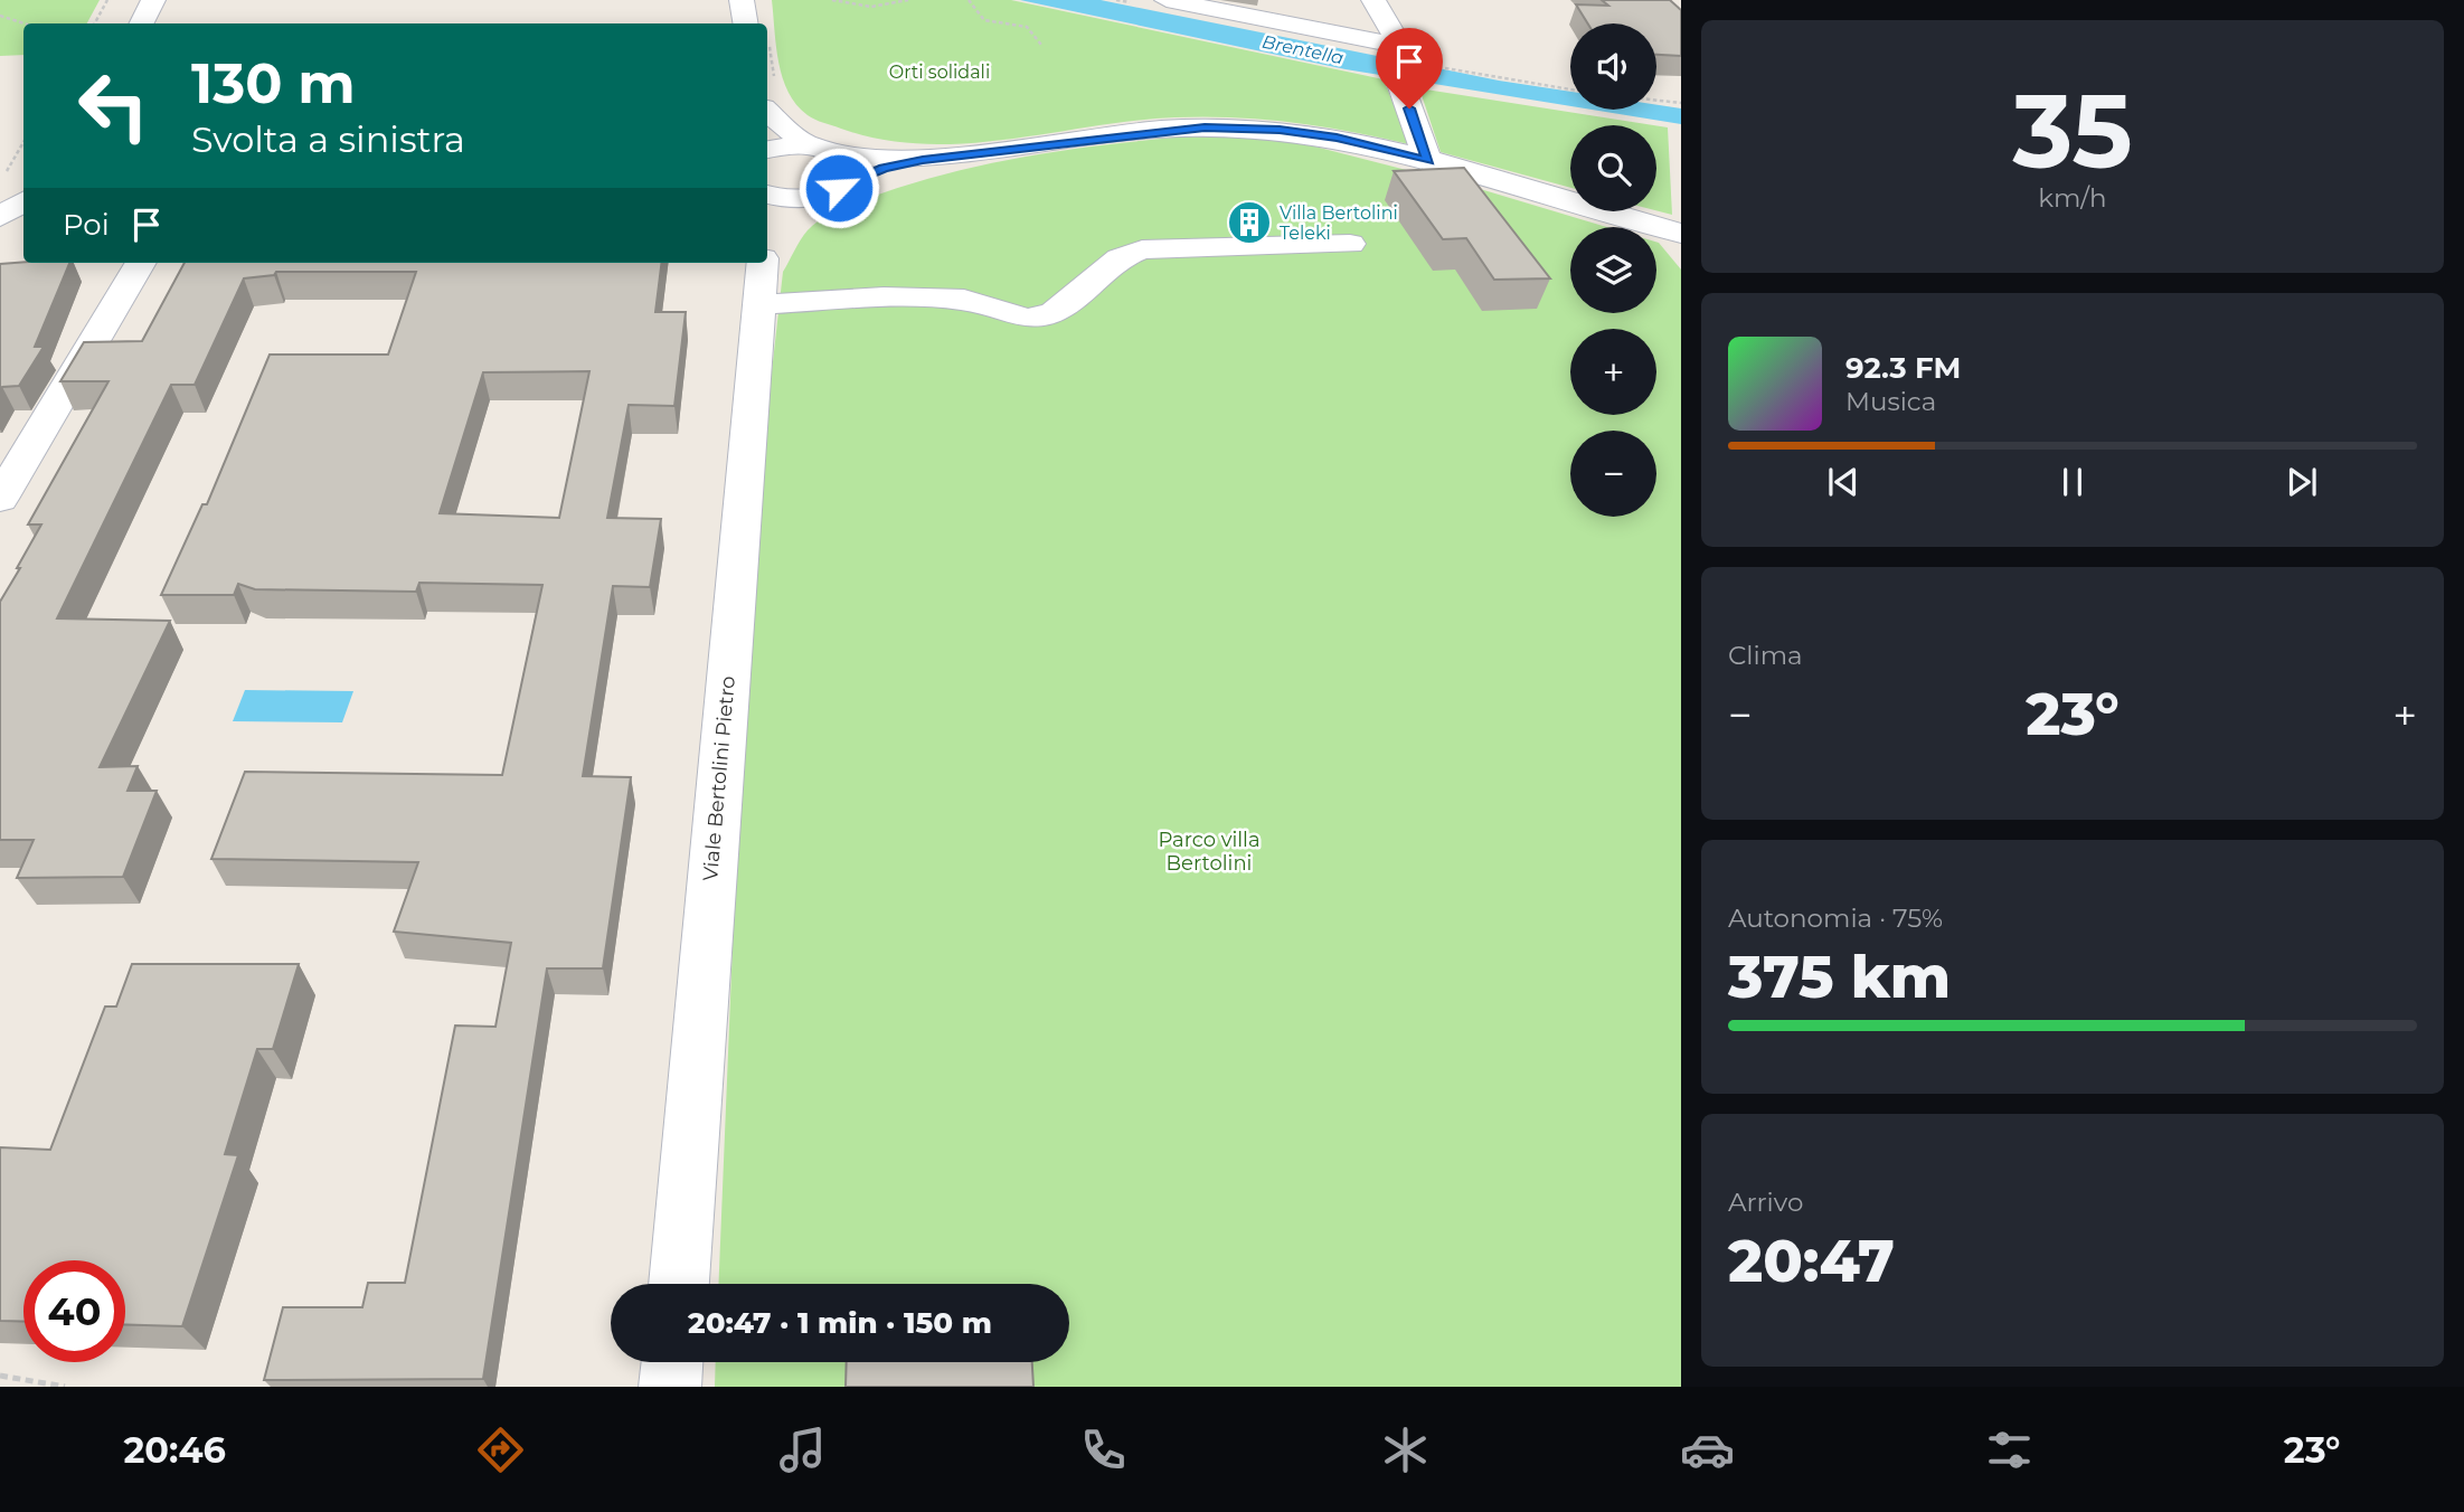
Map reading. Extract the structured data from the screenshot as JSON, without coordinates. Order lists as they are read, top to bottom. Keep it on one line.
{"streets":{"street":["Viale Bertolini Pietro"]},"water":["Brentella"],"parks":["Orti solidali","Parco villa Bertolini"],"places":{"building":["Villa Bertolini Teleki"]},"page":{"tile":[["35","km/h"],"Clima",["Autonomia · 75%","375 km"],["Arrivo","20:47"]],"map_buttons":["+","−"],"turn":["130 m","Svolta a sinistra"],"then":"Poi","song":["92.3 FM","Musica"],"heat":["−","23°","+"],"limit":"40","trip":"20:47 · 1 min · 150 m","tabs":["20:46","23°"]}}
